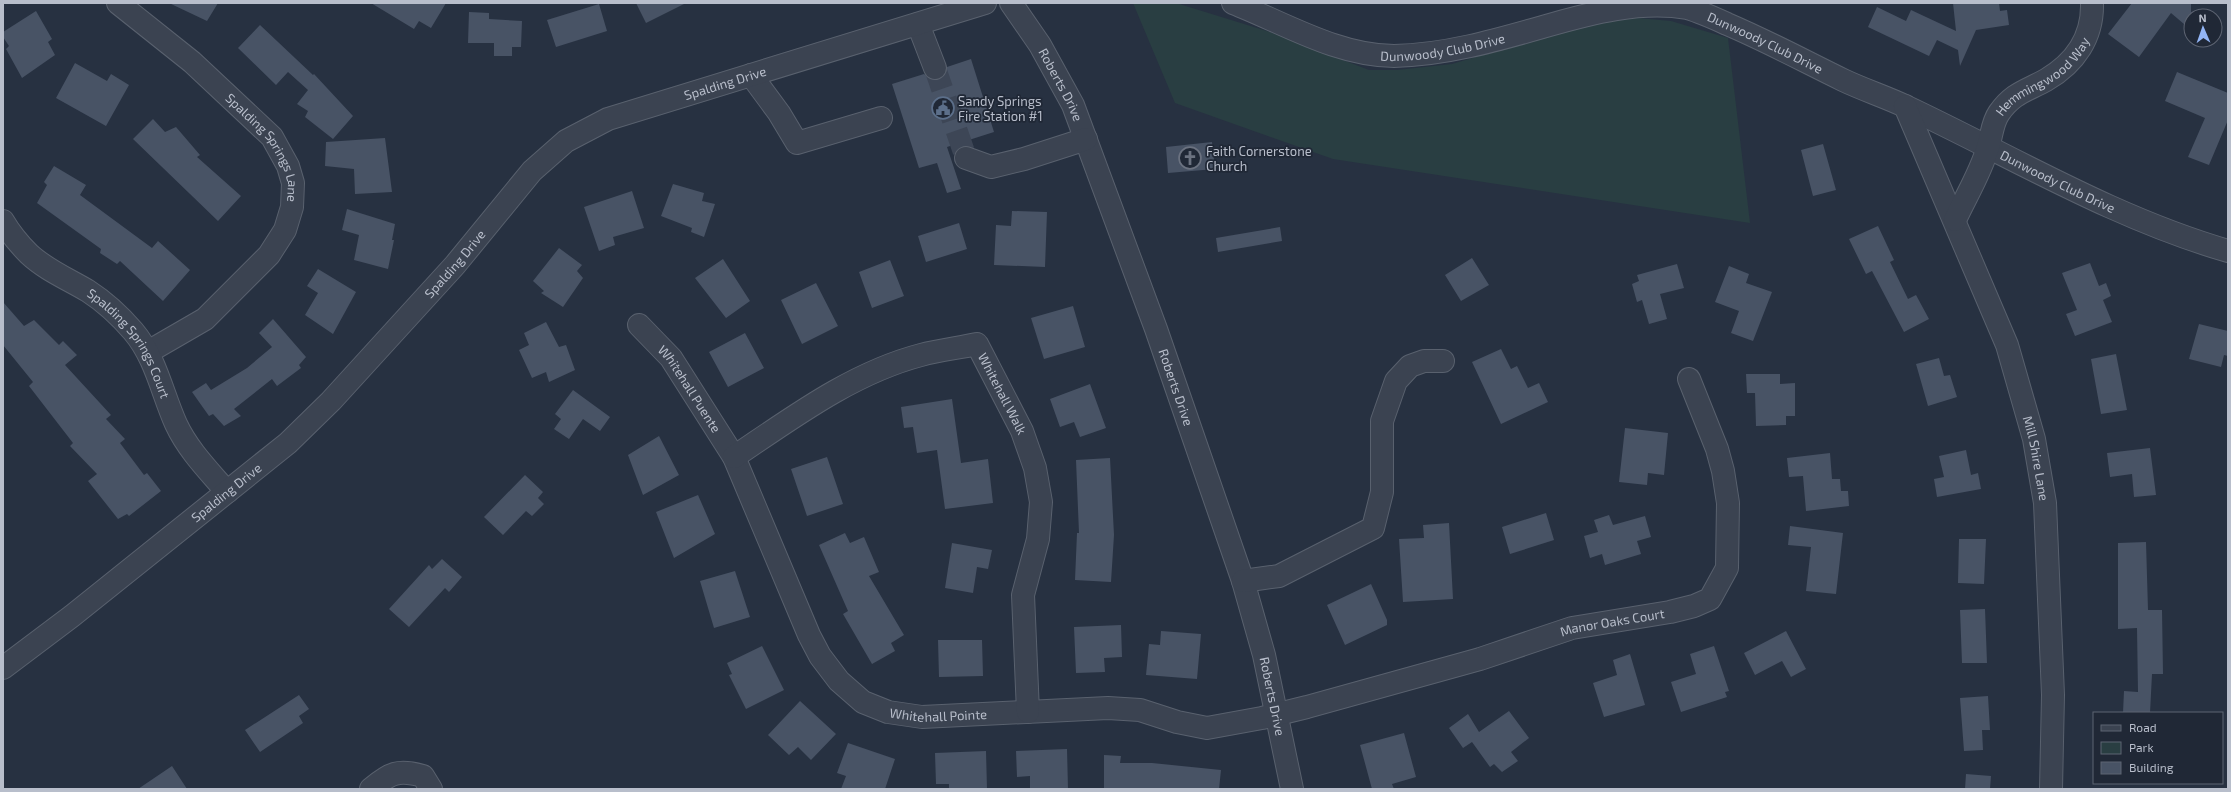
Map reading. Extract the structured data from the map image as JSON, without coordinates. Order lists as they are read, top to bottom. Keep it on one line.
{"streets":{"street":["Dunwoody Club Drive","Hemmingwood Way","Spalding Drive","Roberts Drive","Spalding Springs Lane","Spalding Springs Court","Whitehall Puente","Whitehall Walk","Mill Shire Lane","Manor Oaks Court","Whitehall Pointe"]},"crossings":[["Dunwoody Club Drive","Hemmingwood Way"],["Dunwoody Club Drive","Mill Shire Lane"],["Spalding Drive","Spalding Springs Court"],["Roberts Drive","Manor Oaks Court"],["Roberts Drive","Whitehall Pointe"],["Spalding Springs Lane","Spalding Springs Court"],["Whitehall Puente","Whitehall Walk"],["Whitehall Puente","Whitehall Pointe"],["Whitehall Walk","Whitehall Pointe"],["Manor Oaks Court","Whitehall Pointe"]],"places":{"public building":["Sandy Springs Fire Station #1"],"church":["Faith Cornerstone Church"]},"legend":["Road","Park","Building"],"north":"top"}
